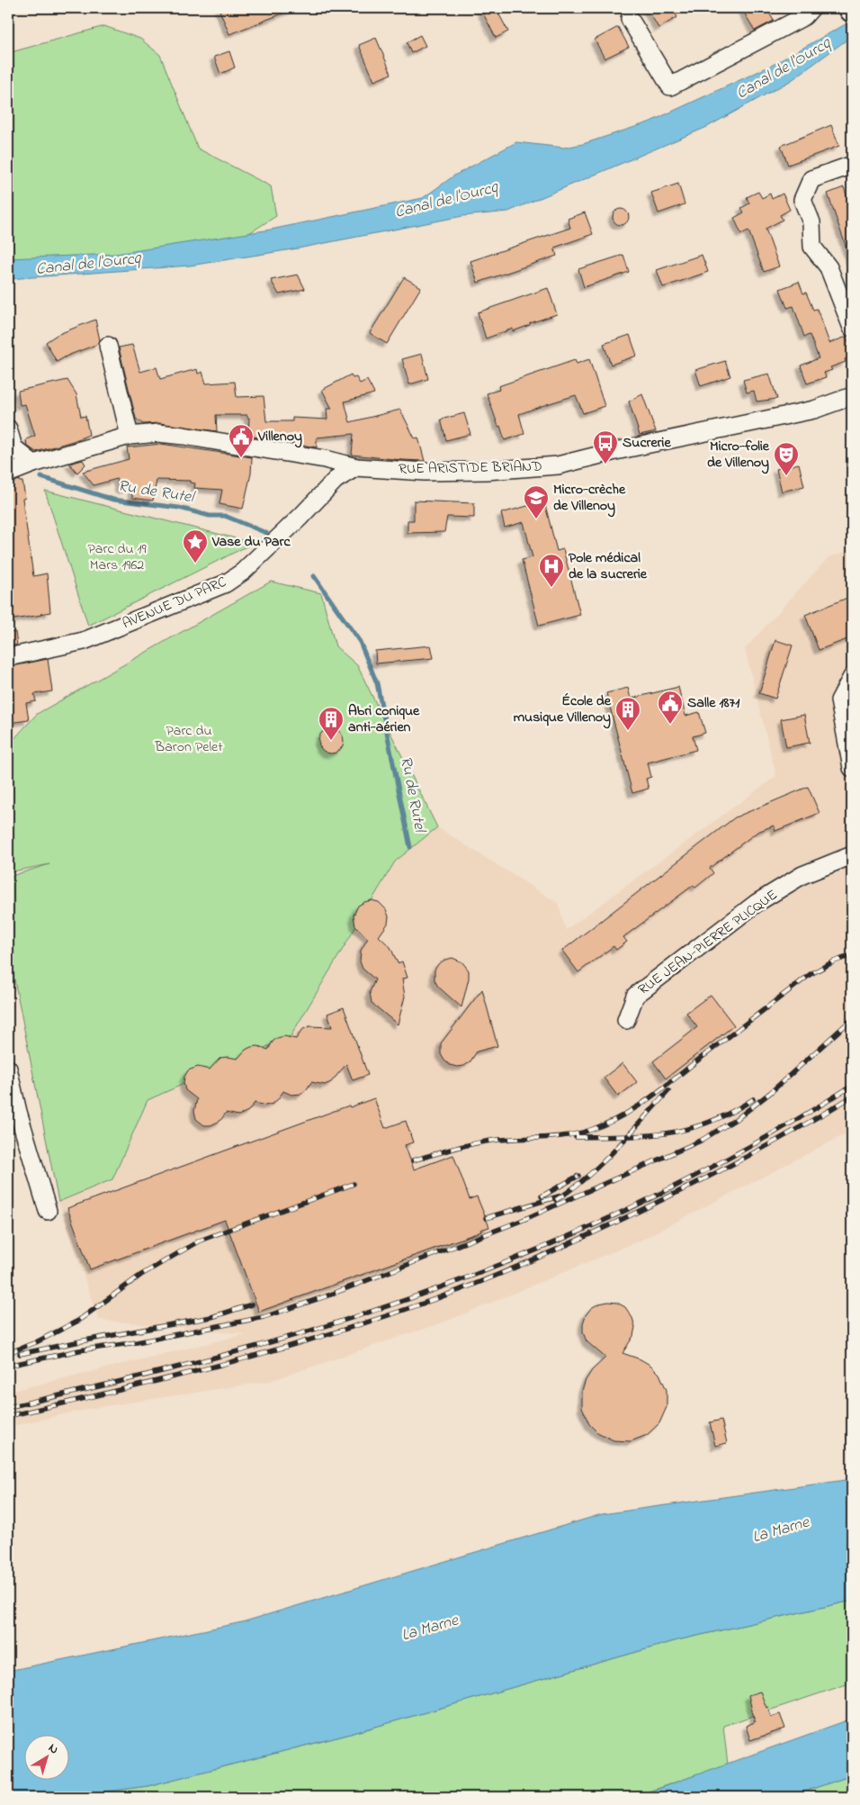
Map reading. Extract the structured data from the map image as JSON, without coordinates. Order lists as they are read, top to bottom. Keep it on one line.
{"streets":{"street":["RUE ARISTIDE BRIAND","AVENUE DU PARC","RUE JEAN-PIERRE PLICQUE"]},"crossings":[["RUE ARISTIDE BRIAND","AVENUE DU PARC"]],"water":["Canal de l'Ourcq","Ru de Rutel","La Marne"],"parks":["Parc du 19 Mars 1962","Parc du Baron Pelet"],"places":{"public building":["Villenoy","Salle 1871"],"bus stop":["Sucrerie"],"theatre":["Micro-folie de Villenoy"],"school or university":["Micro-crèche de Villenoy"],"place":["Vase du Parc"],"hospital":["Pole médical de la sucrerie"],"building":["École de musique Villenoy","Abri conique anti-aérien"]},"north":"top right"}
